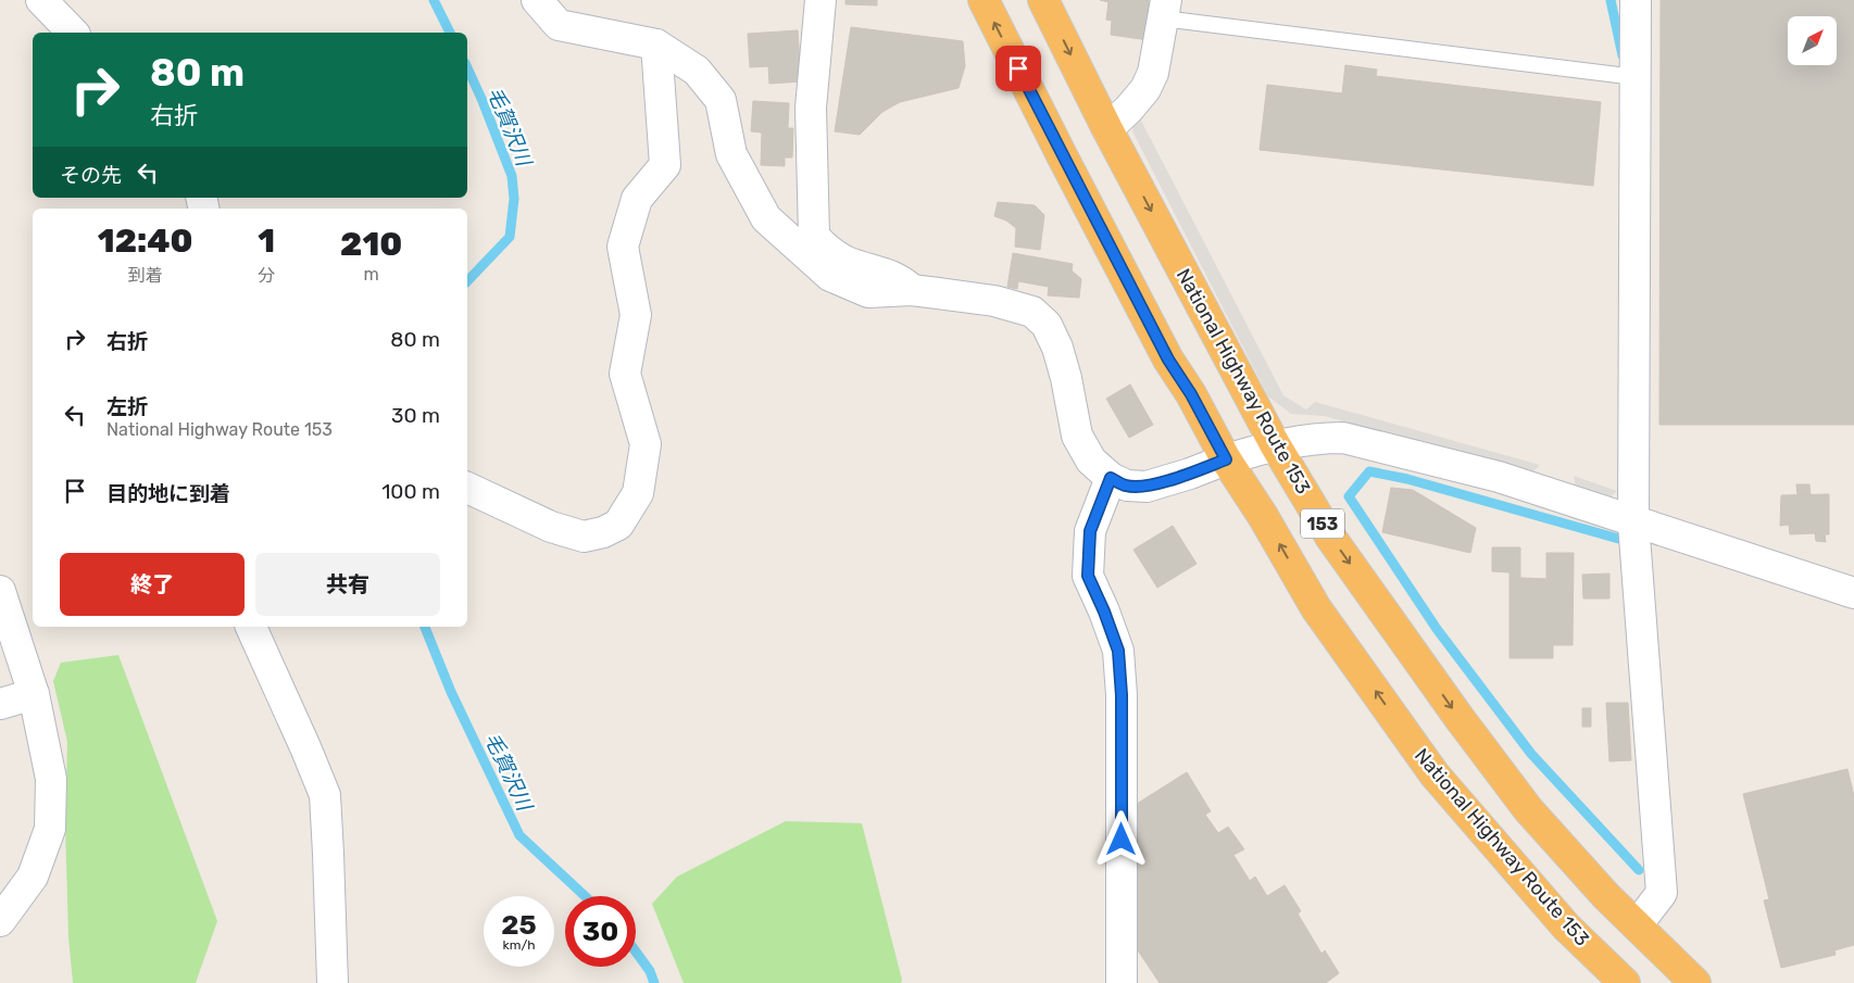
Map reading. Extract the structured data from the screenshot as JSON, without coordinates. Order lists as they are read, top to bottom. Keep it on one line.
{"streets":{"highway":["National Highway Route 153","153"]},"water":["毛賀沢川"],"north":"top right","page":{"turn":["80 m","右折"],"then":"その先","eta":["12:40","到着","1","分","210","m"],"list":[{"name":"右折","value":"80 m"},{"name":"左折","note":"National Highway Route 153","value":"30 m"},{"name":"目的地に到着","value":"100 m"}],"buttons":["終了","共有"],"speed":"25 km/h","limit":"30"}}
